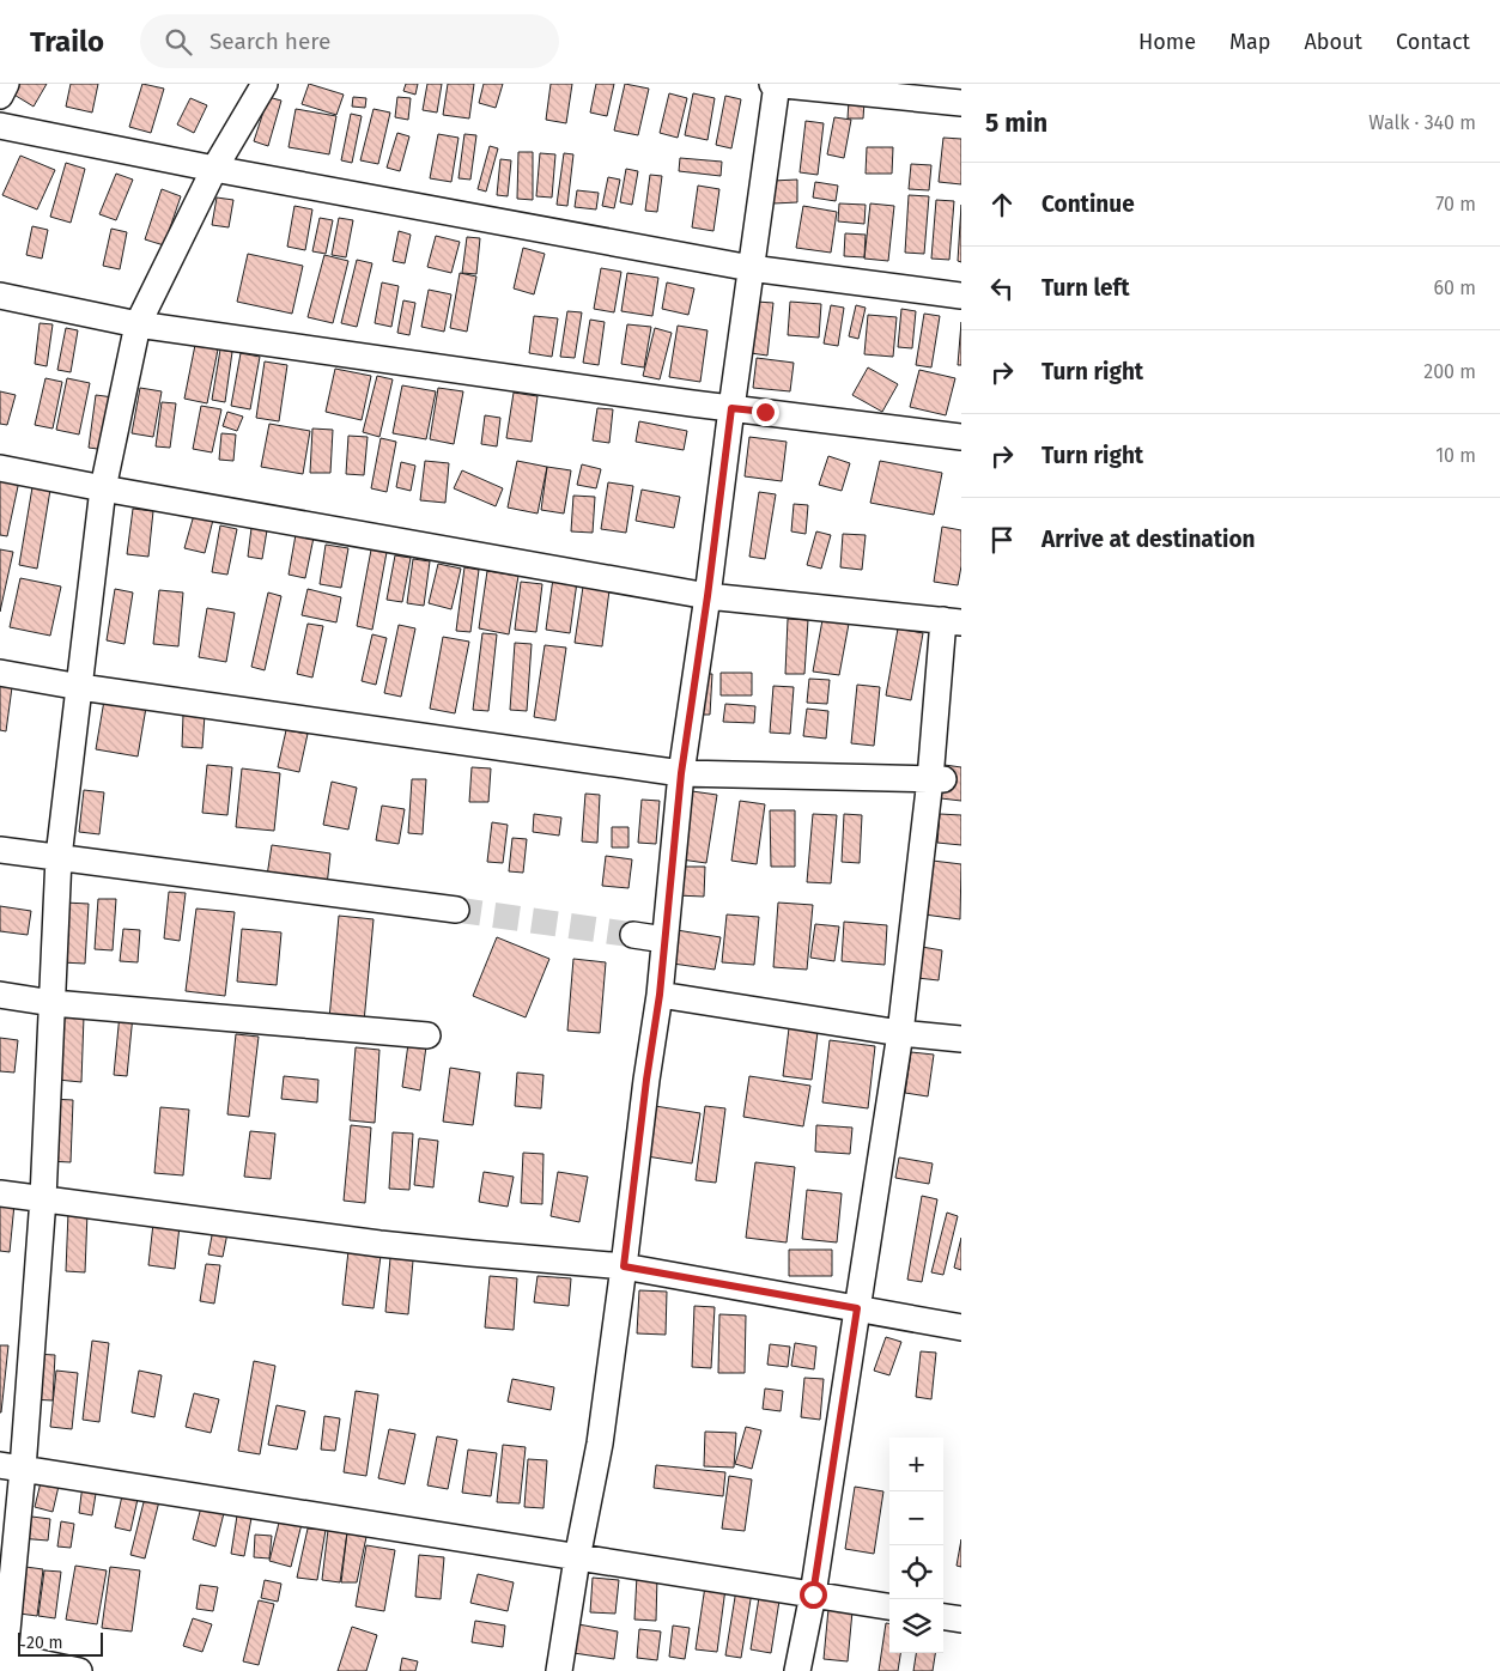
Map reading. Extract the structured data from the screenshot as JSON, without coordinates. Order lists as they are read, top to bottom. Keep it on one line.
{"scale_bar":"20 m","page":{"header":"Trailo","search":"Search here","nav":["Home","Map","About","Contact"],"heading":["5 min","Walk · 340 m"],"list":[["Continue","70 m"],["Turn left","60 m"],["Turn right","200 m"],["Turn right","10 m"],"Arrive at destination"],"map_buttons":["+","−"],"scale":"20 m"}}
